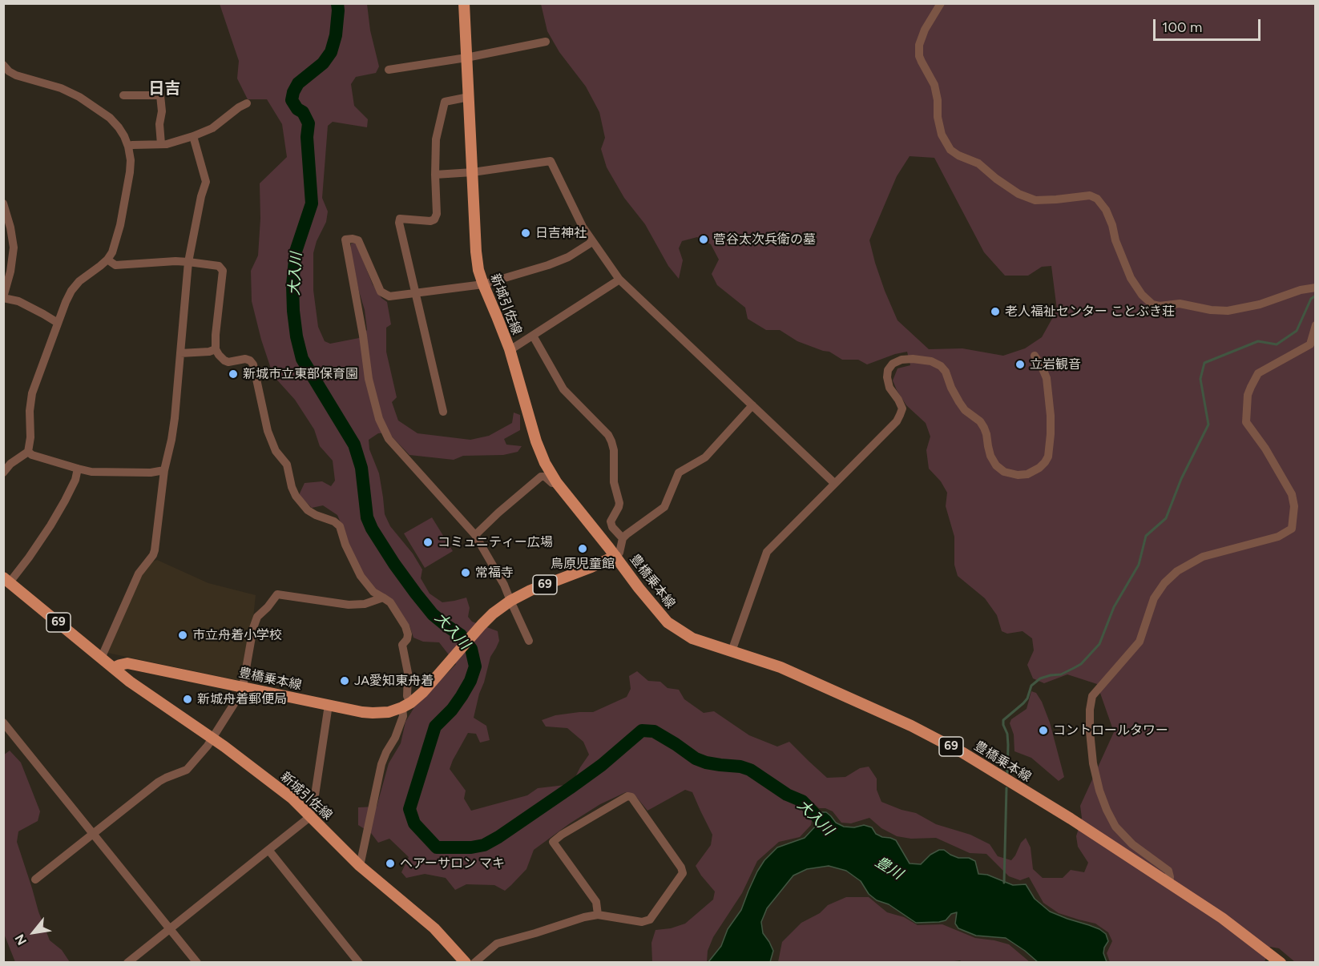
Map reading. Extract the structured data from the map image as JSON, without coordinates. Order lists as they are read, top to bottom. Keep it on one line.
{"streets":{"main road":["新城引佐線","豊橋乗本線","69"]},"crossings":[["新城引佐線","豊橋乗本線"],["新城引佐線","69"],["豊橋乗本線","69"]],"districts":["日吉"],"water":["大入川","豊川"],"places":["日吉神社","菅谷太次兵衛の墓","老人福祉センター ことぶき荘","立岩観音","新城市立東部保育園","コミュニティー広場","鳥原児童館","常福寺","市立舟着小学校","JA愛知東舟着","新城舟着郵便局","コントロールタワー","ヘアーサロン マキ"],"scale_bar":"100 m","north":"bottom left"}
